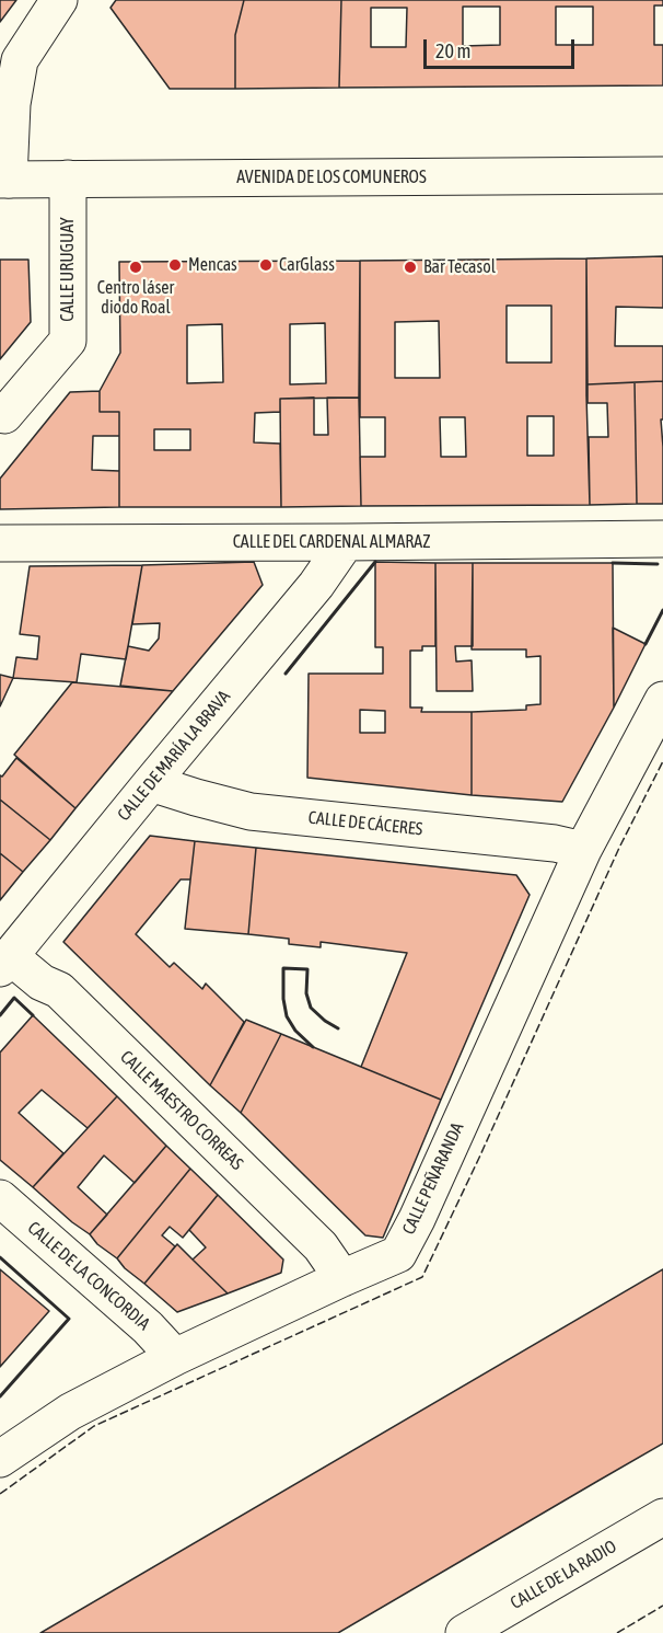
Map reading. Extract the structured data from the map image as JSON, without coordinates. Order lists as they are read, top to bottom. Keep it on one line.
{"streets":{"street":["AVENIDA DE LOS COMUNEROS","CALLE URUGUAY","CALLE DEL CARDENAL ALMARAZ","CALLE DE MARÍA LA BRAVA","CALLE DE CÁCERES","CALLE MAESTRO CORREAS","CALLE PEÑARANDA","CALLE DE LA CONCORDIA","CALLE DE LA RADIO"]},"crossings":[["AVENIDA DE LOS COMUNEROS","CALLE URUGUAY"],["CALLE DEL CARDENAL ALMARAZ","CALLE DE MARÍA LA BRAVA"],["CALLE DE MARÍA LA BRAVA","CALLE DE CÁCERES"],["CALLE DE MARÍA LA BRAVA","CALLE MAESTRO CORREAS"],["CALLE DE CÁCERES","CALLE PEÑARANDA"],["CALLE MAESTRO CORREAS","CALLE PEÑARANDA"],["CALLE PEÑARANDA","CALLE DE LA CONCORDIA"]],"places":["Mencas","CarGlass","Centro láser diodo Roal","Bar Tecasol"],"scale_bar":"20 m"}
